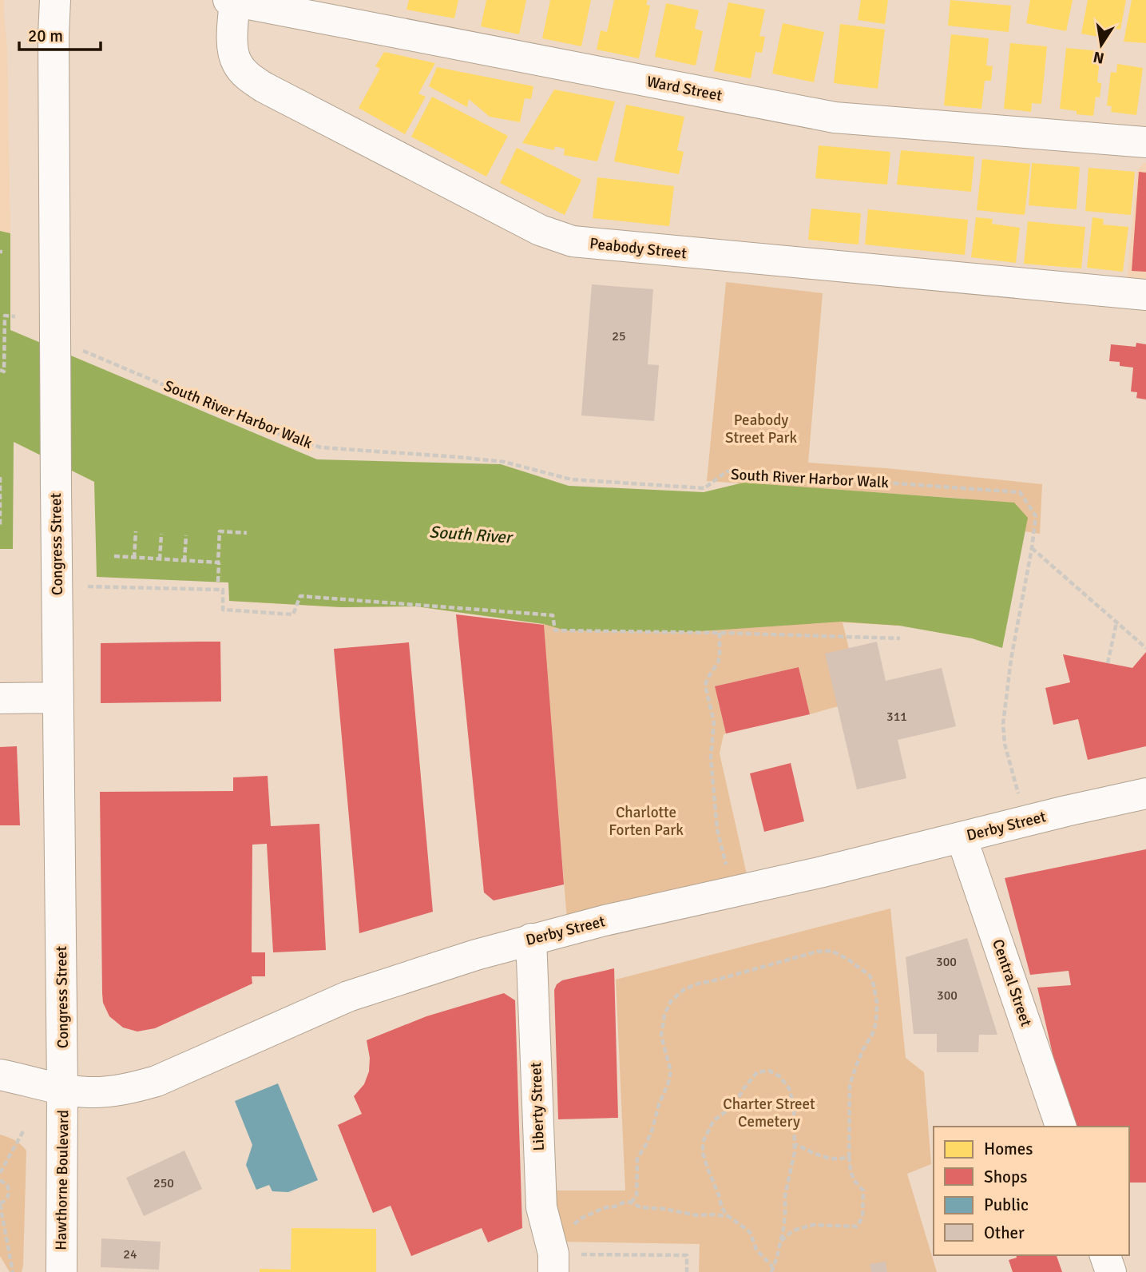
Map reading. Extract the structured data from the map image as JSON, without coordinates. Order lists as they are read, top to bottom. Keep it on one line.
{"streets":{"street":["Ward Street","Peabody Street","Congress Street","Derby Street","Central Street","Liberty Street","Hawthorne Boulevard"],"path":["South River Harbor Walk"]},"crossings":[["Ward Street","Peabody Street"],["South River Harbor Walk","Congress Street"],["South River Harbor Walk","Derby Street"],["Congress Street","Derby Street"],["Congress Street","Hawthorne Boulevard"],["Derby Street","Central Street"],["Derby Street","Liberty Street"],["Derby Street","Hawthorne Boulevard"]],"water":["South River"],"parks":["Peabody Street Park","Charlotte Forten Park","Charter Street Cemetery"],"house_numbers":["25","311","300","300","250","24"],"legend":["Homes","Shops","Public","Other"],"scale_bar":"20 m","north":"bottom"}
